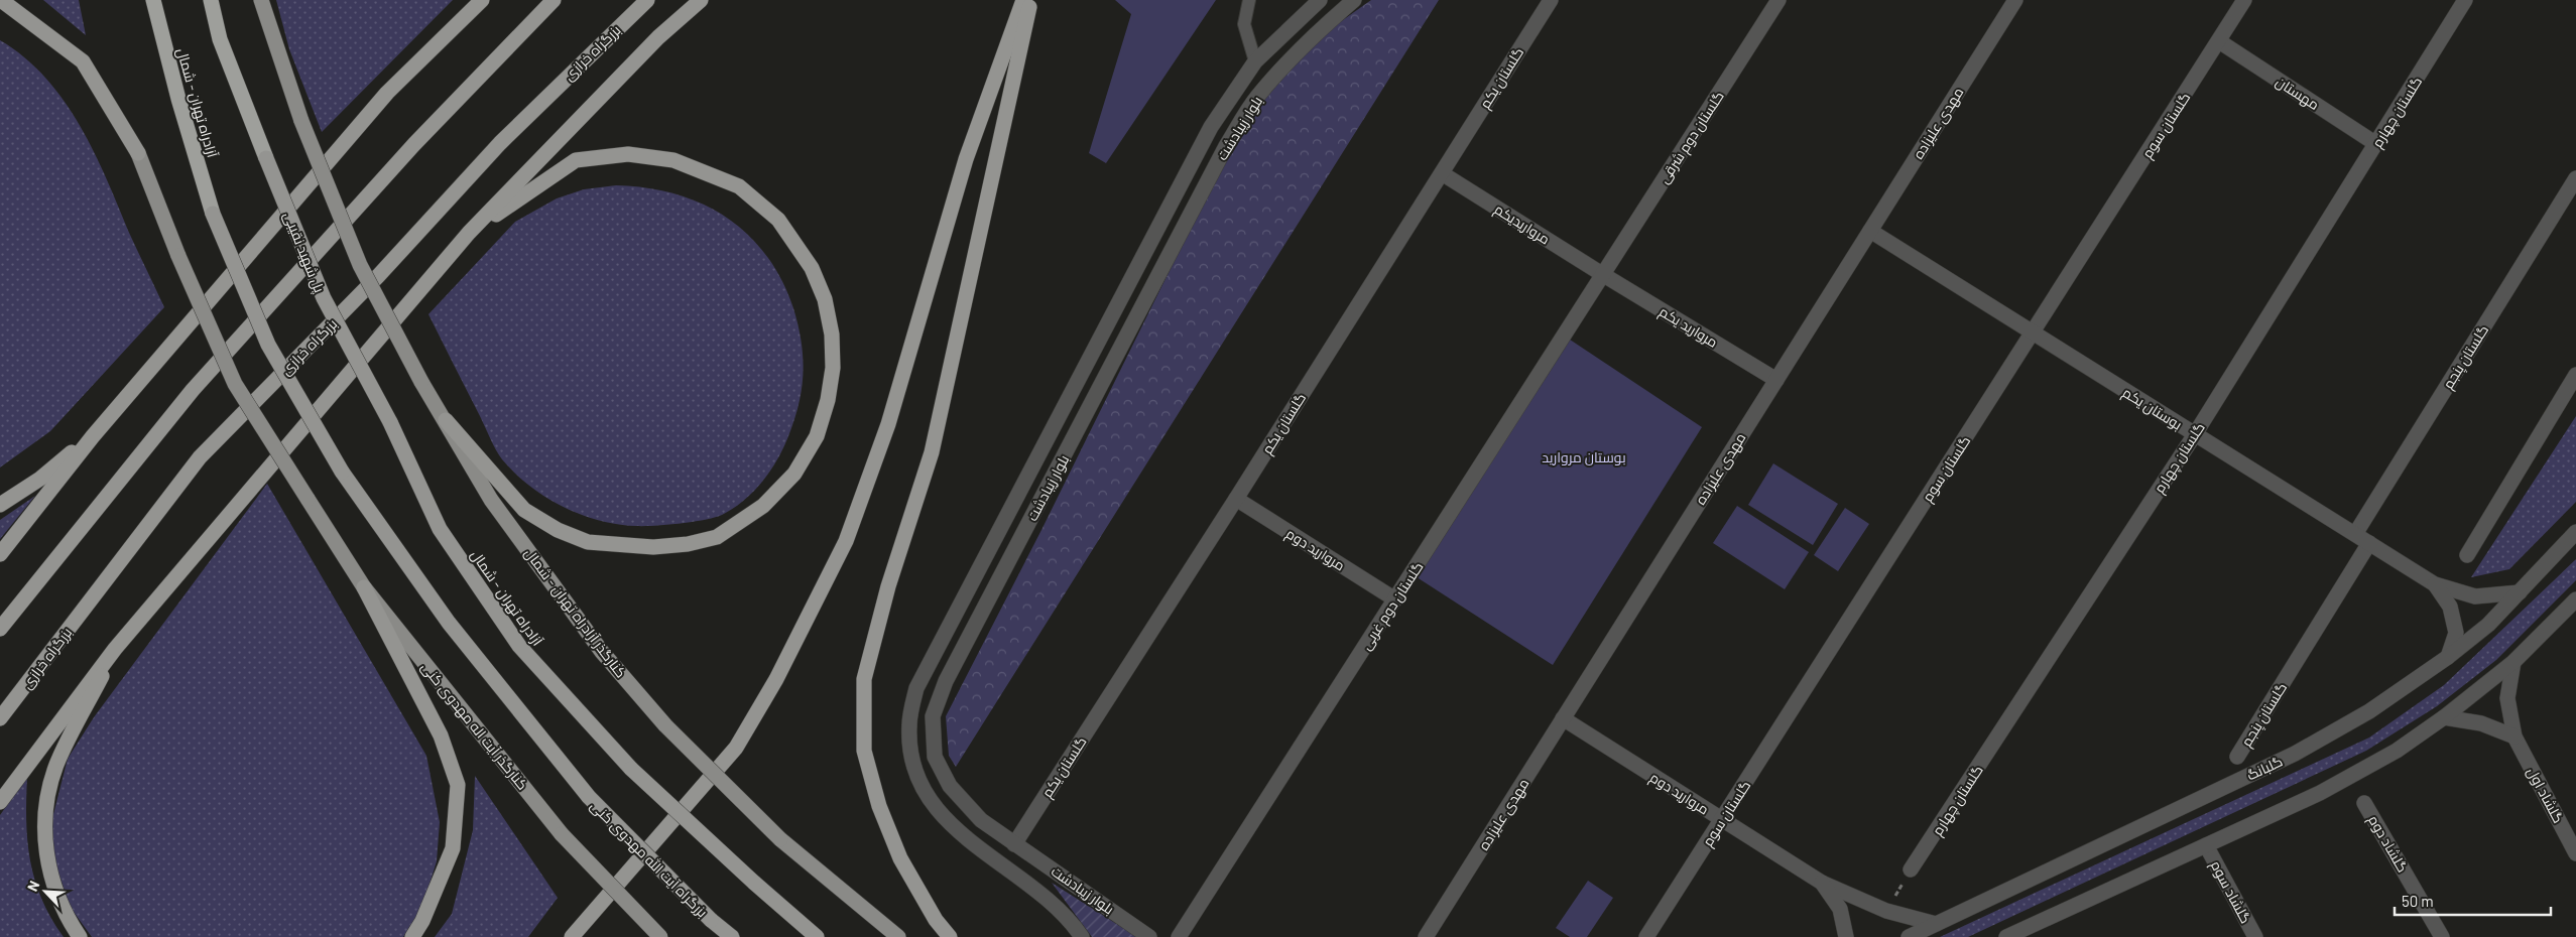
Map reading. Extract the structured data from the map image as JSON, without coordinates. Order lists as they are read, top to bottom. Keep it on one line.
{"streets":{"highway":["بزرگراه خرازی","آزادراه تهران - شمال","پل شهید نقیبی","بزرگراه آیت الله مهدوی کنی"],"main road":["کنارگذر آزادراه تهران - شمال","کنارگذر آیت اله مهدوی کنی"],"street":["گلستان یکم","مهستان","گلستان چهارم","مهدی علیزاده","گلستان سوم","بلوار زیبادشت","گلستان دوم شرقی","مرواریدیکم","مروارید یکم","گلستان پنجم","بوستان یکم","مروارید دوم","گلستان دوم غربی","گلبانگ","گلشاد اول","گلشاد دوم","گلشاد سوم"]},"crossings":[["گلستان یکم","بلوار زیبادشت"],["گلستان یکم","مرواریدیکم"],["گلستان یکم","مروارید دوم"],["مهستان","گلستان چهارم"],["مهستان","گلستان سوم"],["آزادراه تهران - شمال","پل شهید نقیبی"],["آزادراه تهران - شمال","بزرگراه آیت الله مهدوی کنی"],["گلستان چهارم","بوستان یکم"],["مهدی علیزاده","مروارید یکم"],["مهدی علیزاده","بوستان یکم"],["مهدی علیزاده","مروارید دوم"],["گلستان سوم","بوستان یکم"],["گلستان سوم","مروارید دوم"],["گلستان دوم شرقی","مرواریدیکم"],["گلستان دوم شرقی","مروارید یکم"],["گلستان دوم شرقی","گلستان دوم غربی"],["مرواریدیکم","مروارید یکم"],["مرواریدیکم","گلستان دوم غربی"],["مروارید یکم","گلستان دوم غربی"],["گلستان پنجم","بوستان یکم"],["بوستان یکم","گلبانگ"],["مروارید دوم","گلستان دوم غربی"],["مروارید دوم","گلبانگ"]],"parks":["بوستان مروارید"],"scale_bar":"50 m","north":"top left"}
